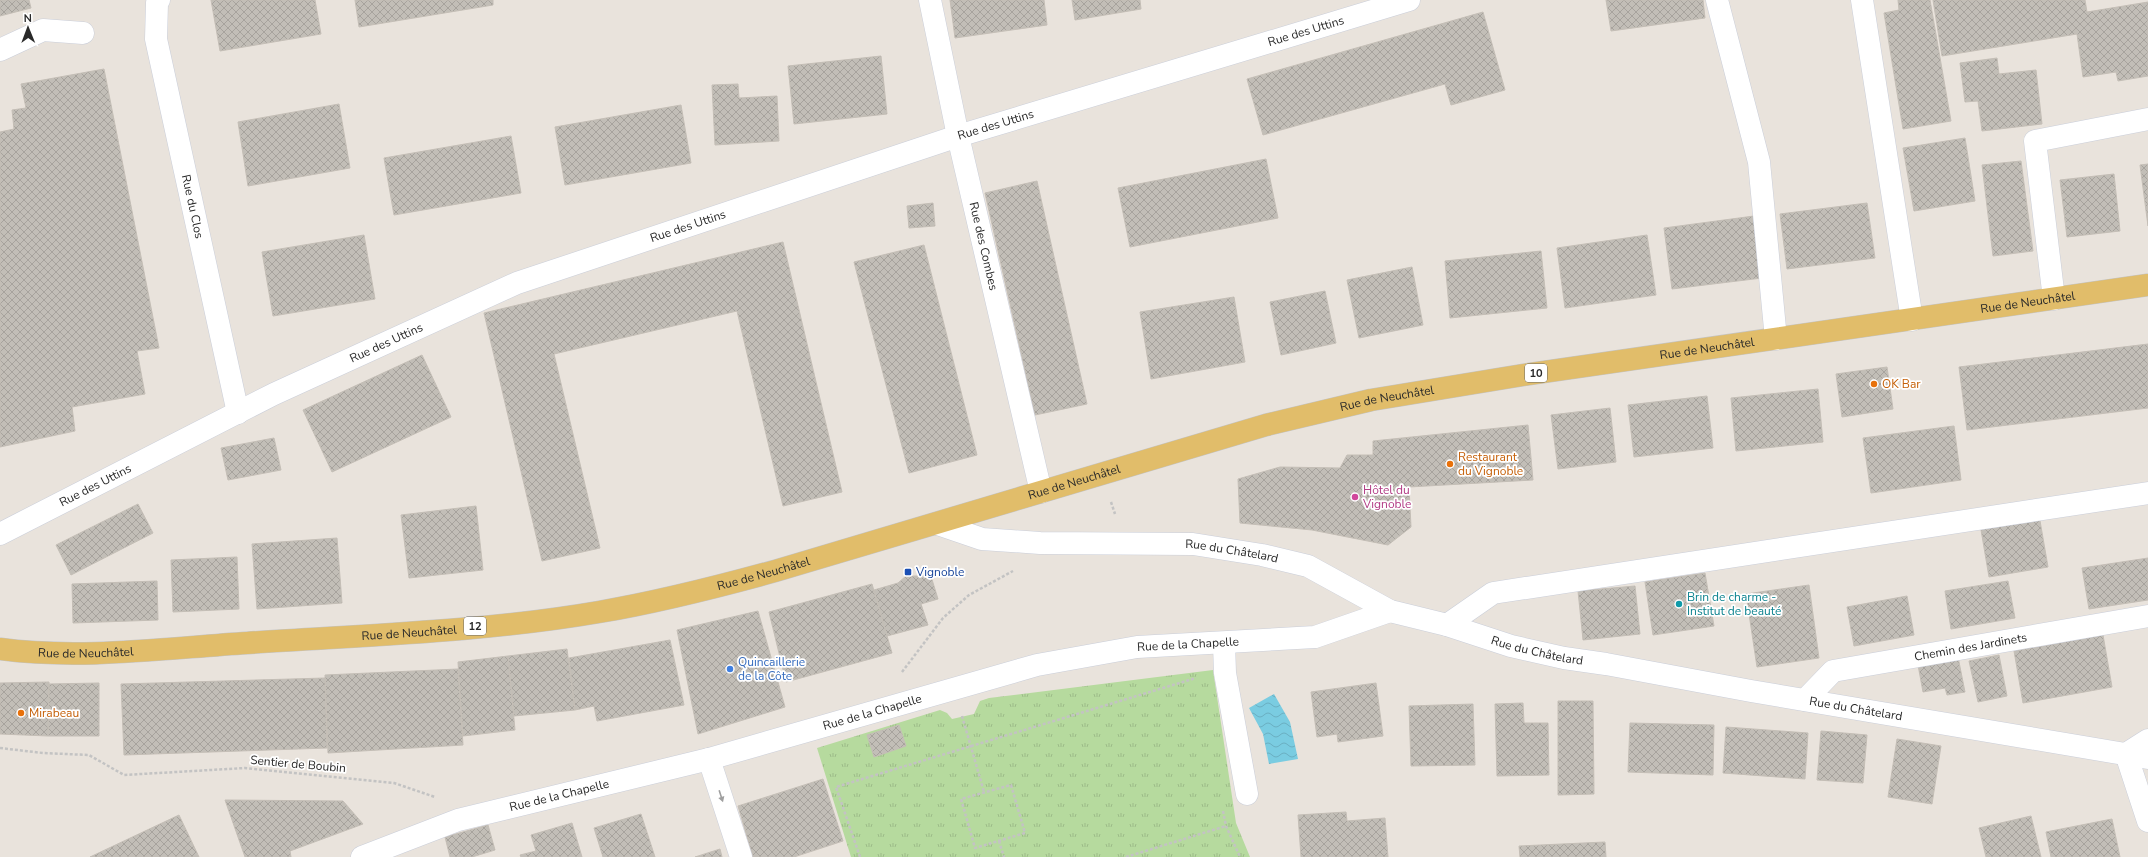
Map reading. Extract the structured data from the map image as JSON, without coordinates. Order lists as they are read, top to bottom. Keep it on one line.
{"streets":{"main road":["Rue de Neuchâtel","10","12"],"street":["Rue des Uttins","Rue du Clos","Rue des Combes","Rue du Châtelard","Rue de la Chapelle","Chemin des Jardinets"],"path":["Sentier de Boubin"]},"crossings":[["Rue des Uttins","Rue du Clos"],["Rue des Uttins","Rue des Combes"],["Rue des Combes","Rue de Neuchâtel"],["Rue de Neuchâtel","Rue du Châtelard"],["Rue du Châtelard","Rue de la Chapelle"],["Rue du Châtelard","Chemin des Jardinets"],["Rue de la Chapelle","Sentier de Boubin"]],"places":{"other":["OK Bar","Restaurant du Vignoble","Hôtel du Vignoble","Brin de charme - Institut de beauté","Quincaillerie de la Côte","Mirabeau"],"transit":["Vignoble"]},"north":"top"}
